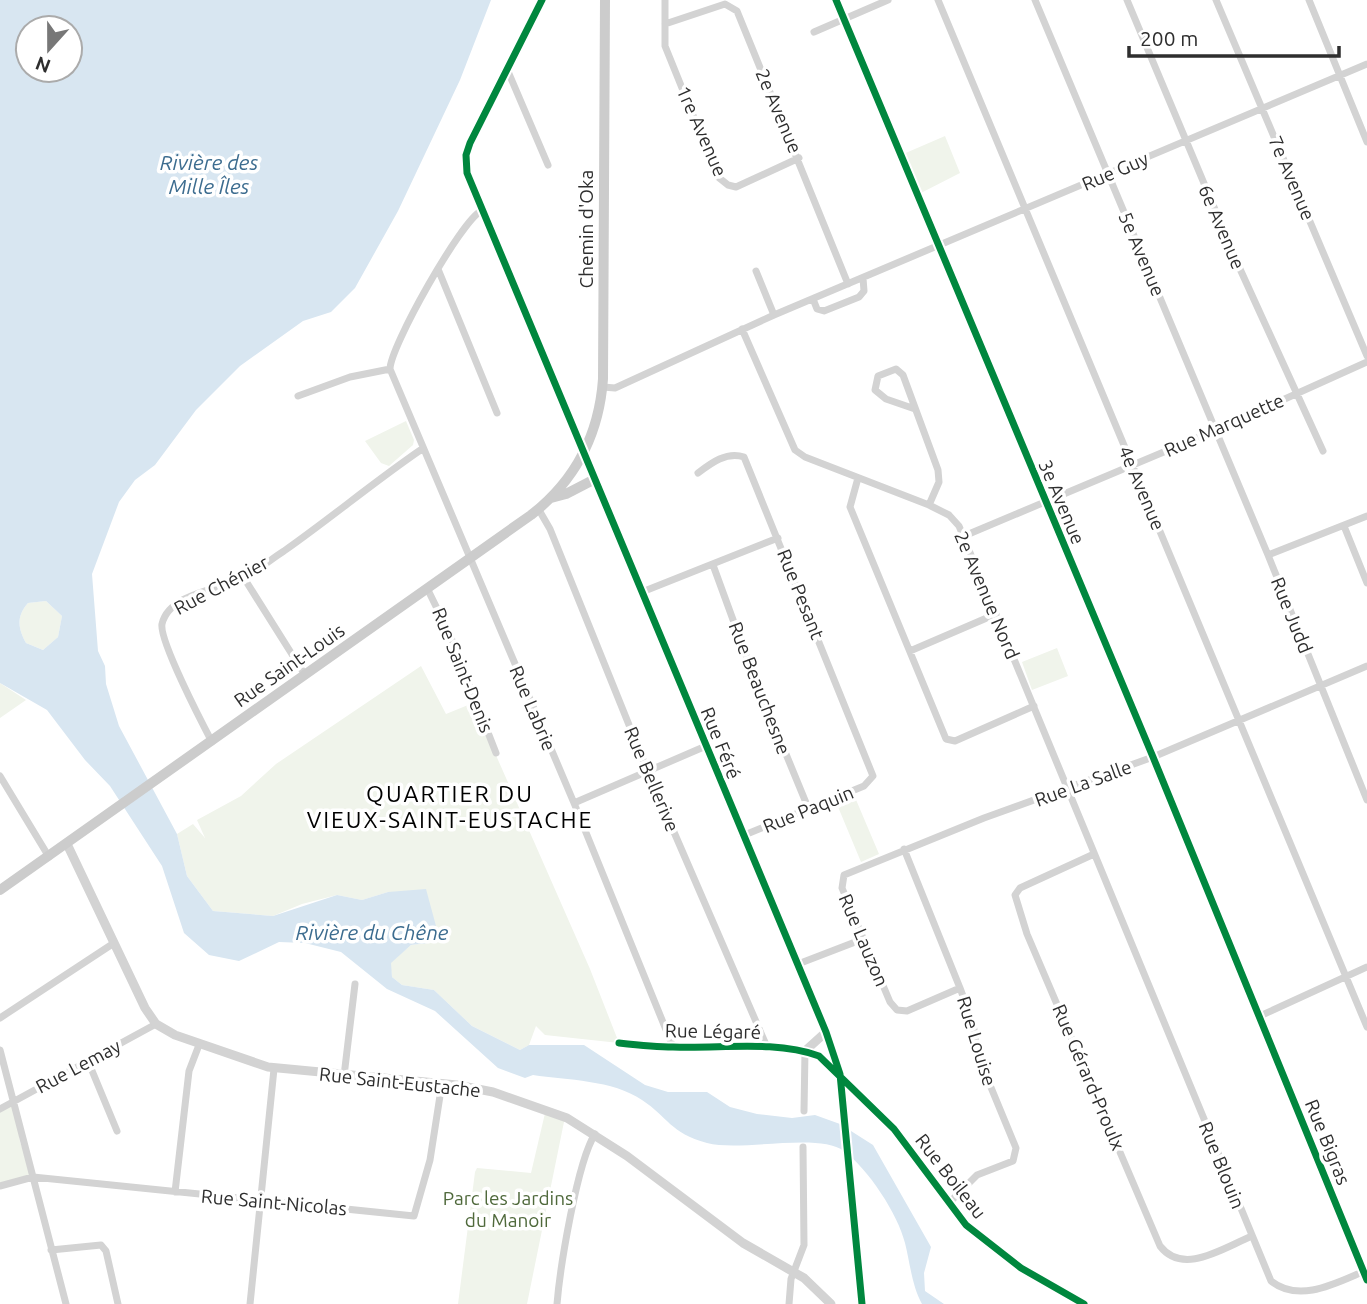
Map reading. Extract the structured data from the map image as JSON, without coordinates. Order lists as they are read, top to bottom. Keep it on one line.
{"streets":{"main road":["Chemin d'Oka","Rue Saint-Louis"],"street":["2e Avenue","1re Avenue","Rue Guy","7e Avenue","6e Avenue","5e Avenue","Rue Marquette","4e Avenue","3e Avenue","Rue Chénier","Rue Pesant","2e Avenue Nord","Rue Judd","Rue Saint-Denis","Rue Beauchesne","Rue Labrie","Rue Féré","Rue Bellerive","Rue La Salle","Rue Paquin","Rue Lauzon","Rue Légaré","Rue Louise","Rue Lemay","Rue Gérard-Proulx","Rue Saint-Eustache","Rue Bigras","Rue Blouin","Rue Boileau","Rue Saint-Nicolas"]},"crossings":[["2e Avenue","1re Avenue"],["2e Avenue","Rue Guy"],["Rue Guy","7e Avenue"],["Rue Guy","6e Avenue"],["Rue Guy","Chemin d'Oka"],["Rue Guy","5e Avenue"],["Rue Guy","4e Avenue"],["Rue Guy","3e Avenue"],["Rue Guy","2e Avenue Nord"],["6e Avenue","Rue Marquette"],["Chemin d'Oka","Rue Saint-Louis"],["Chemin d'Oka","Rue Féré"],["5e Avenue","Rue Marquette"],["5e Avenue","Rue Judd"],["Rue Marquette","4e Avenue"],["Rue Marquette","3e Avenue"],["Rue Marquette","2e Avenue Nord"],["Rue Marquette","Rue Judd"],["4e Avenue","Rue La Salle"],["3e Avenue","Rue La Salle"],["3e Avenue","Rue Bigras"],["Rue Chénier","Rue Saint-Louis"],["Rue Chénier","Rue Labrie"],["Rue Pesant","Rue Paquin"],["2e Avenue Nord","Rue La Salle"],["2e Avenue Nord","Rue Gérard-Proulx"],["2e Avenue Nord","Rue Blouin"],["Rue Judd","Rue La Salle"],["Rue Saint-Louis","Rue Saint-Denis"],["Rue Saint-Louis","Rue Labrie"],["Rue Saint-Louis","Rue Féré"],["Rue Saint-Louis","Rue Bellerive"],["Rue Beauchesne","Rue Paquin"],["Rue Labrie","Rue Légaré"],["Rue Féré","Rue Paquin"],["Rue Féré","Rue Légaré"],["Rue Féré","Rue Boileau"],["Rue Bellerive","Rue Légaré"],["Rue La Salle","Rue Lauzon"],["Rue La Salle","Rue Louise"],["Rue Lauzon","Rue Louise"],["Rue Légaré","Rue Boileau"],["Rue Louise","Rue Boileau"],["Rue Lemay","Rue Saint-Eustache"],["Rue Gérard-Proulx","Rue Blouin"],["Rue Saint-Eustache","Rue Saint-Nicolas"],["Rue Bigras","Rue Blouin"]],"districts":["QUARTIER DU VIEUX-SAINT-EUSTACHE"],"water":["Rivière des Mille Îles","Rivière du Chêne"],"parks":["Parc les Jardins du Manoir"],"scale_bar":"200 m","north":"bottom"}
